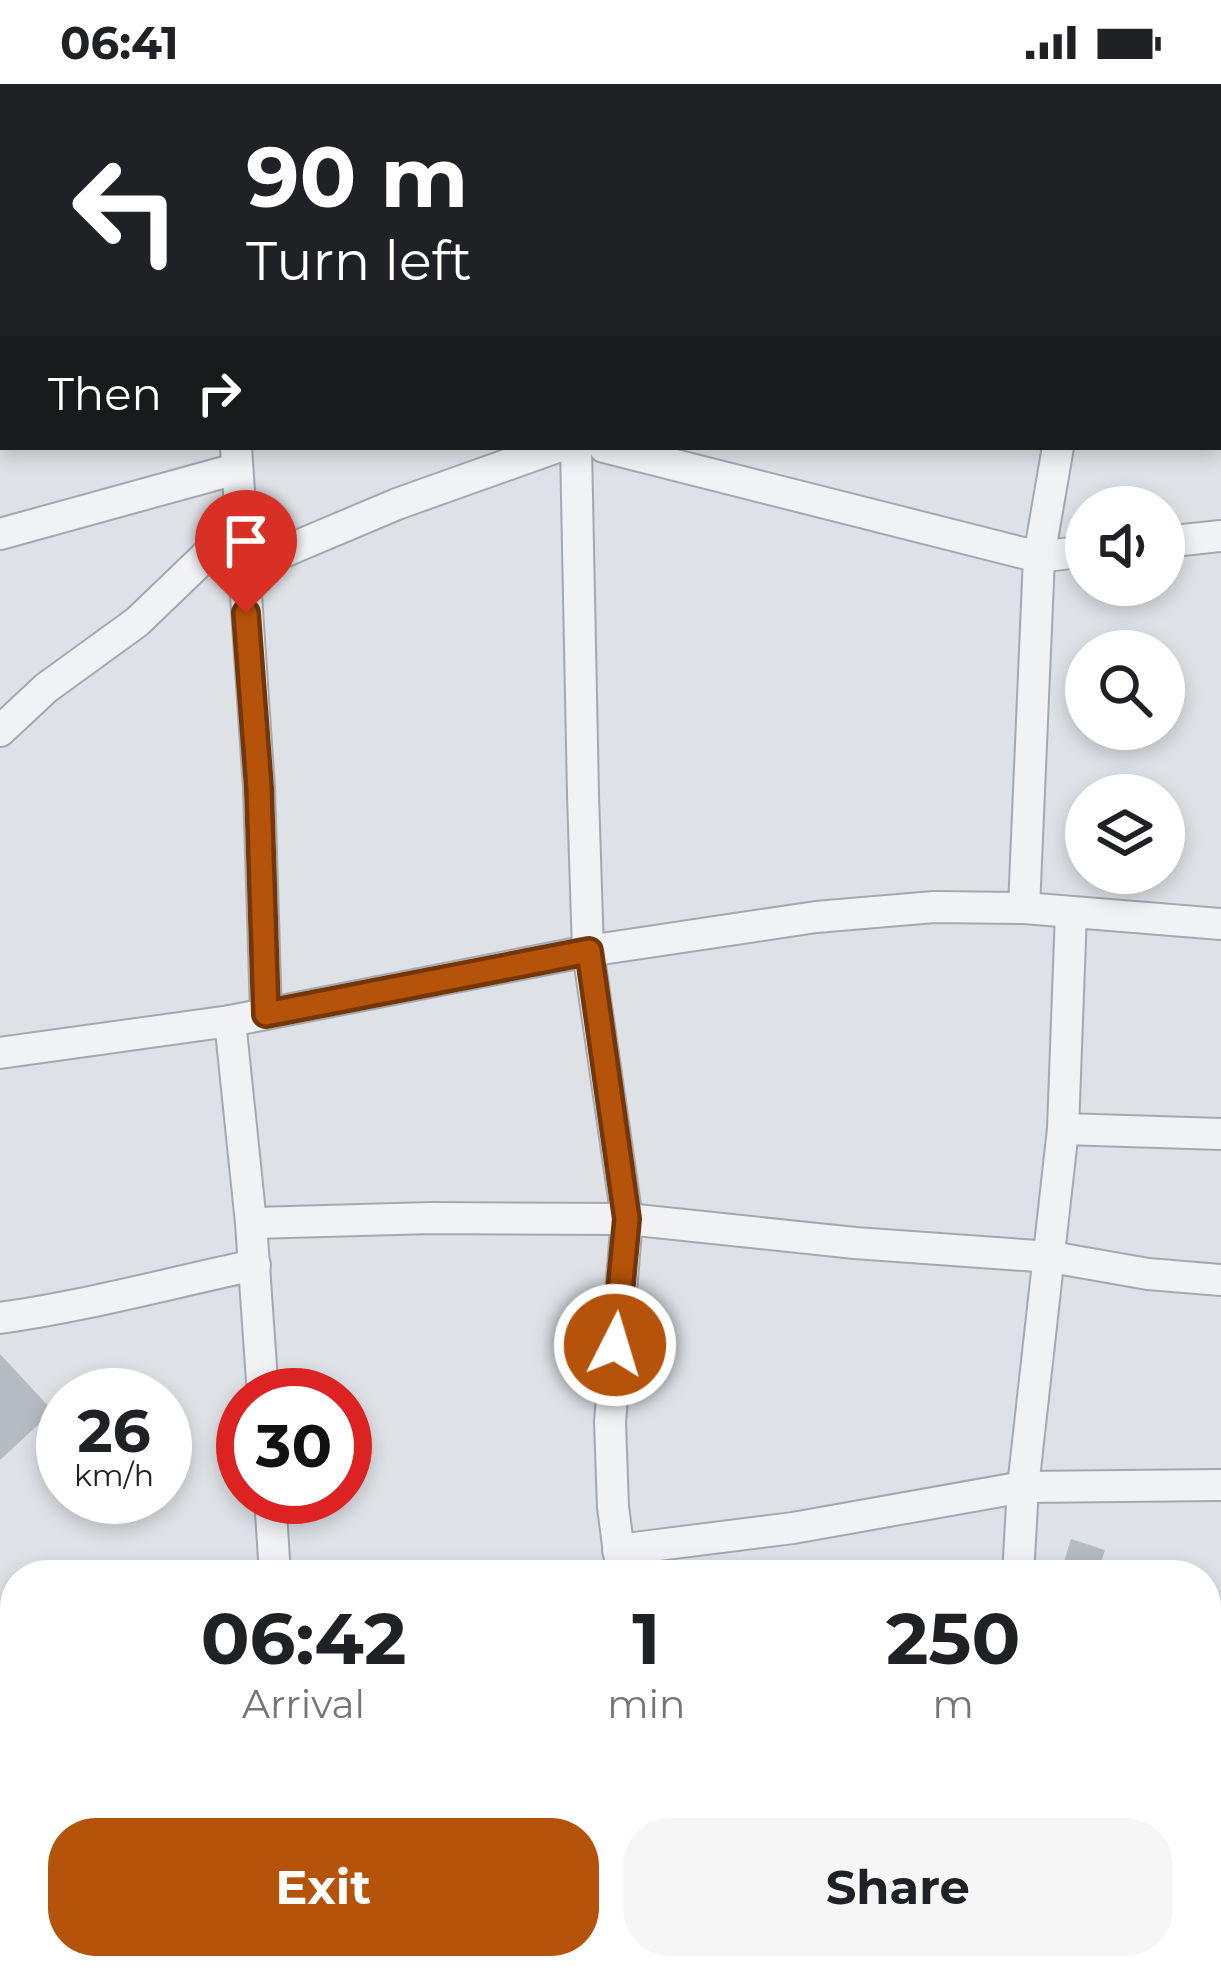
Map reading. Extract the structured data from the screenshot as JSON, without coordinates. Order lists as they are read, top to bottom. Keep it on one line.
{"page":{"status":"06:41","turn":["90 m","Turn left"],"then":"Then","speed":"26 km/h","limit":"30","eta":["06:42","Arrival","1","min","250","m"],"buttons":["Exit","Share"]}}
